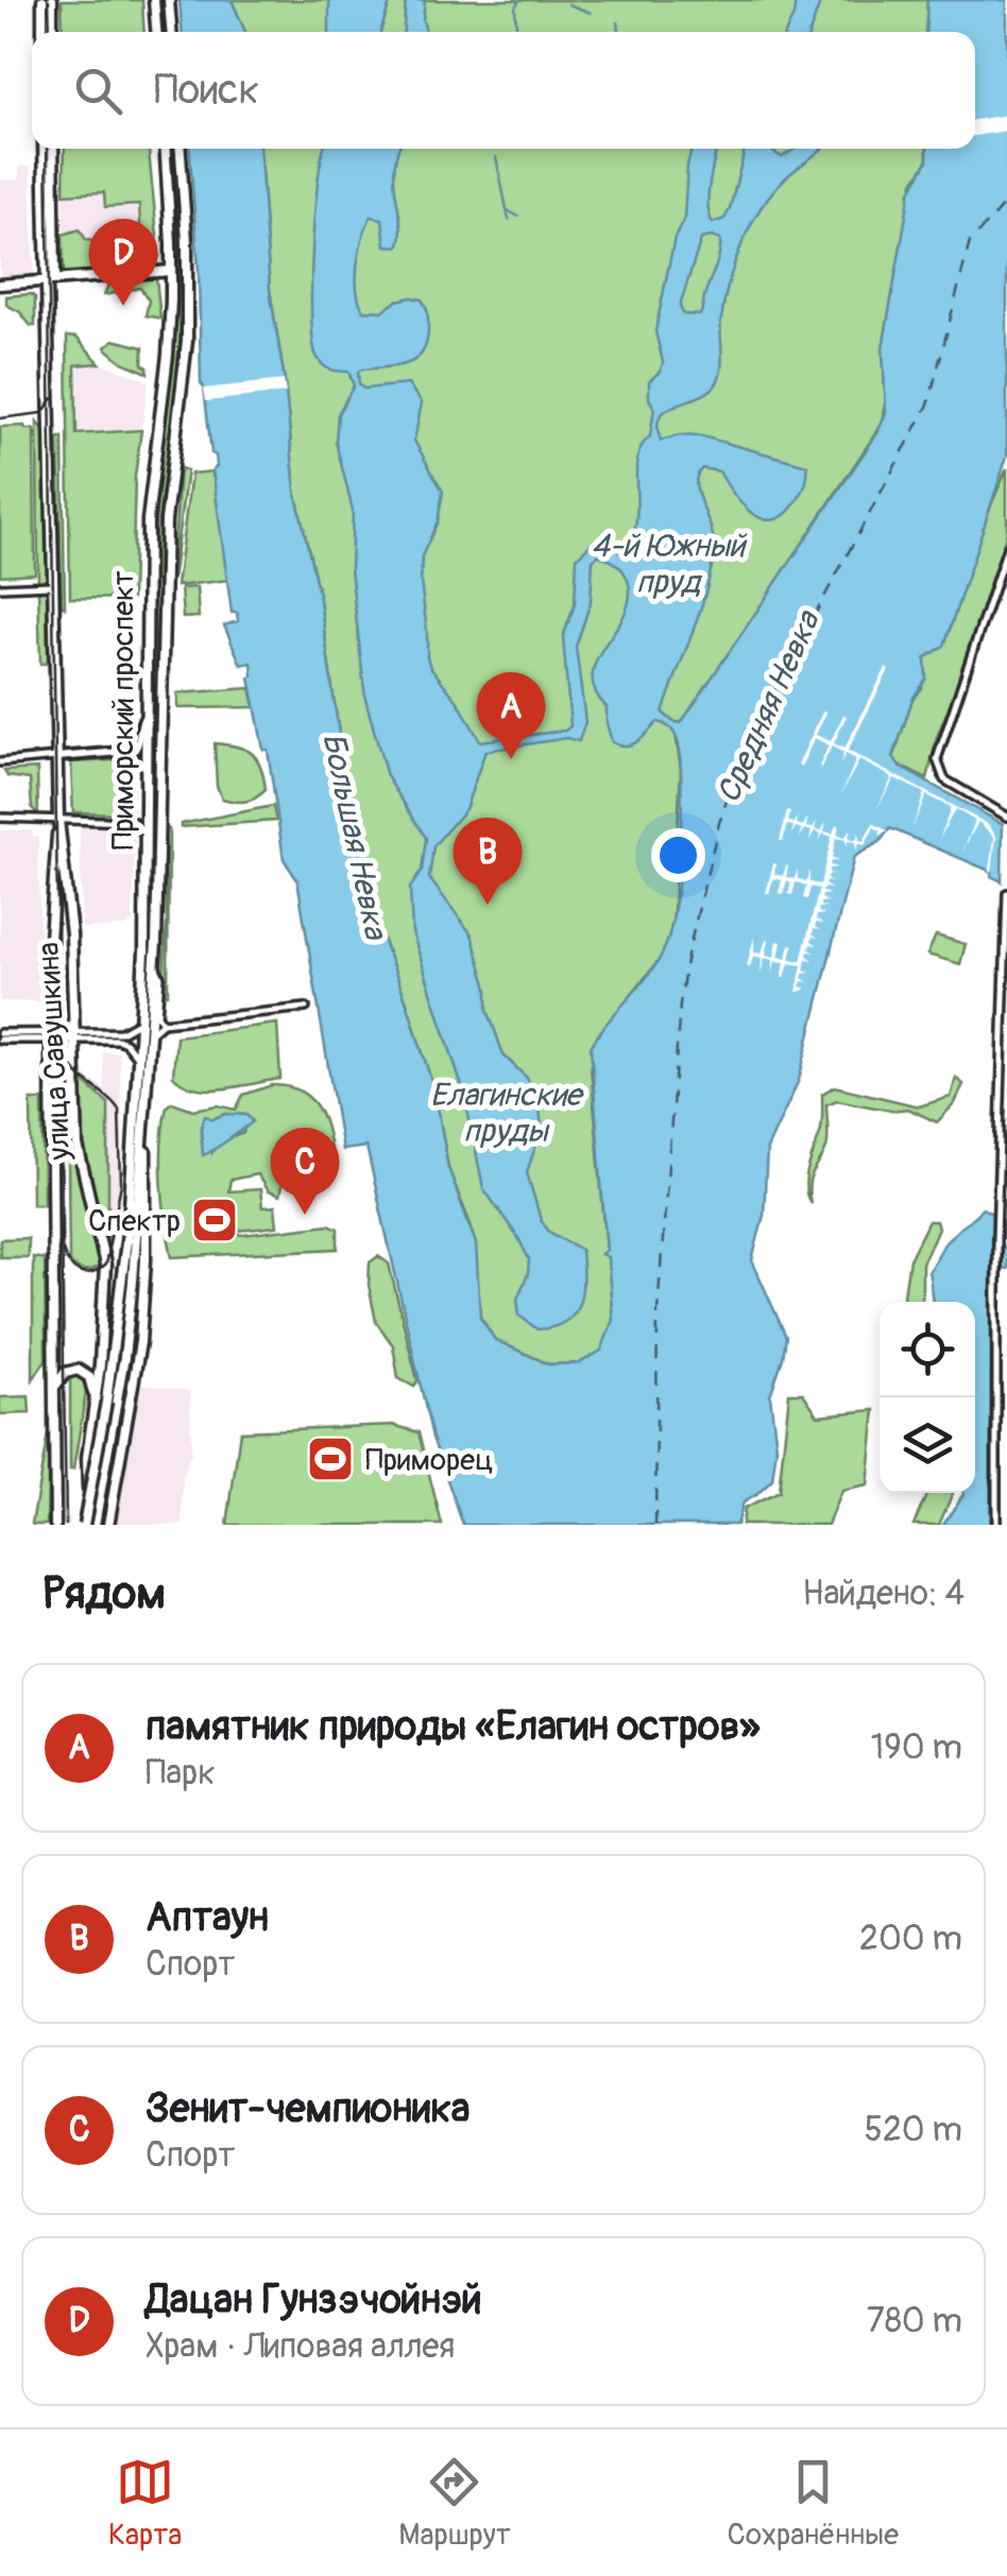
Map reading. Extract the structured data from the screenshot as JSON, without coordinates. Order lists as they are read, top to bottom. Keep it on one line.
{"streets":{"main road":["Приморский проспект","улица Савушкина"]},"water":["4-й Южный пруд","Средняя Невка","Большая Невка","Елагинские пруды"],"places":{"sports":["Спектр","Приморец"]},"page":{"search":"Поиск","pins":["D","A","B","C"],"heading":["Рядом","Найдено: 4"],"list":[{"mark":"A","name":"памятник природы «Елагин остров»","note":"Парк","value":"190 m"},{"mark":"B","name":"Аптаун","note":"Спорт","value":"200 m"},{"mark":"C","name":"Зенит-чемпионика","note":"Спорт","value":"520 m"},{"mark":"D","name":"Дацан Гунзэчойнэй","note":"Храм · Липовая аллея","value":"780 m"}],"nav":["Карта","Маршрут","Сохранённые"]}}
